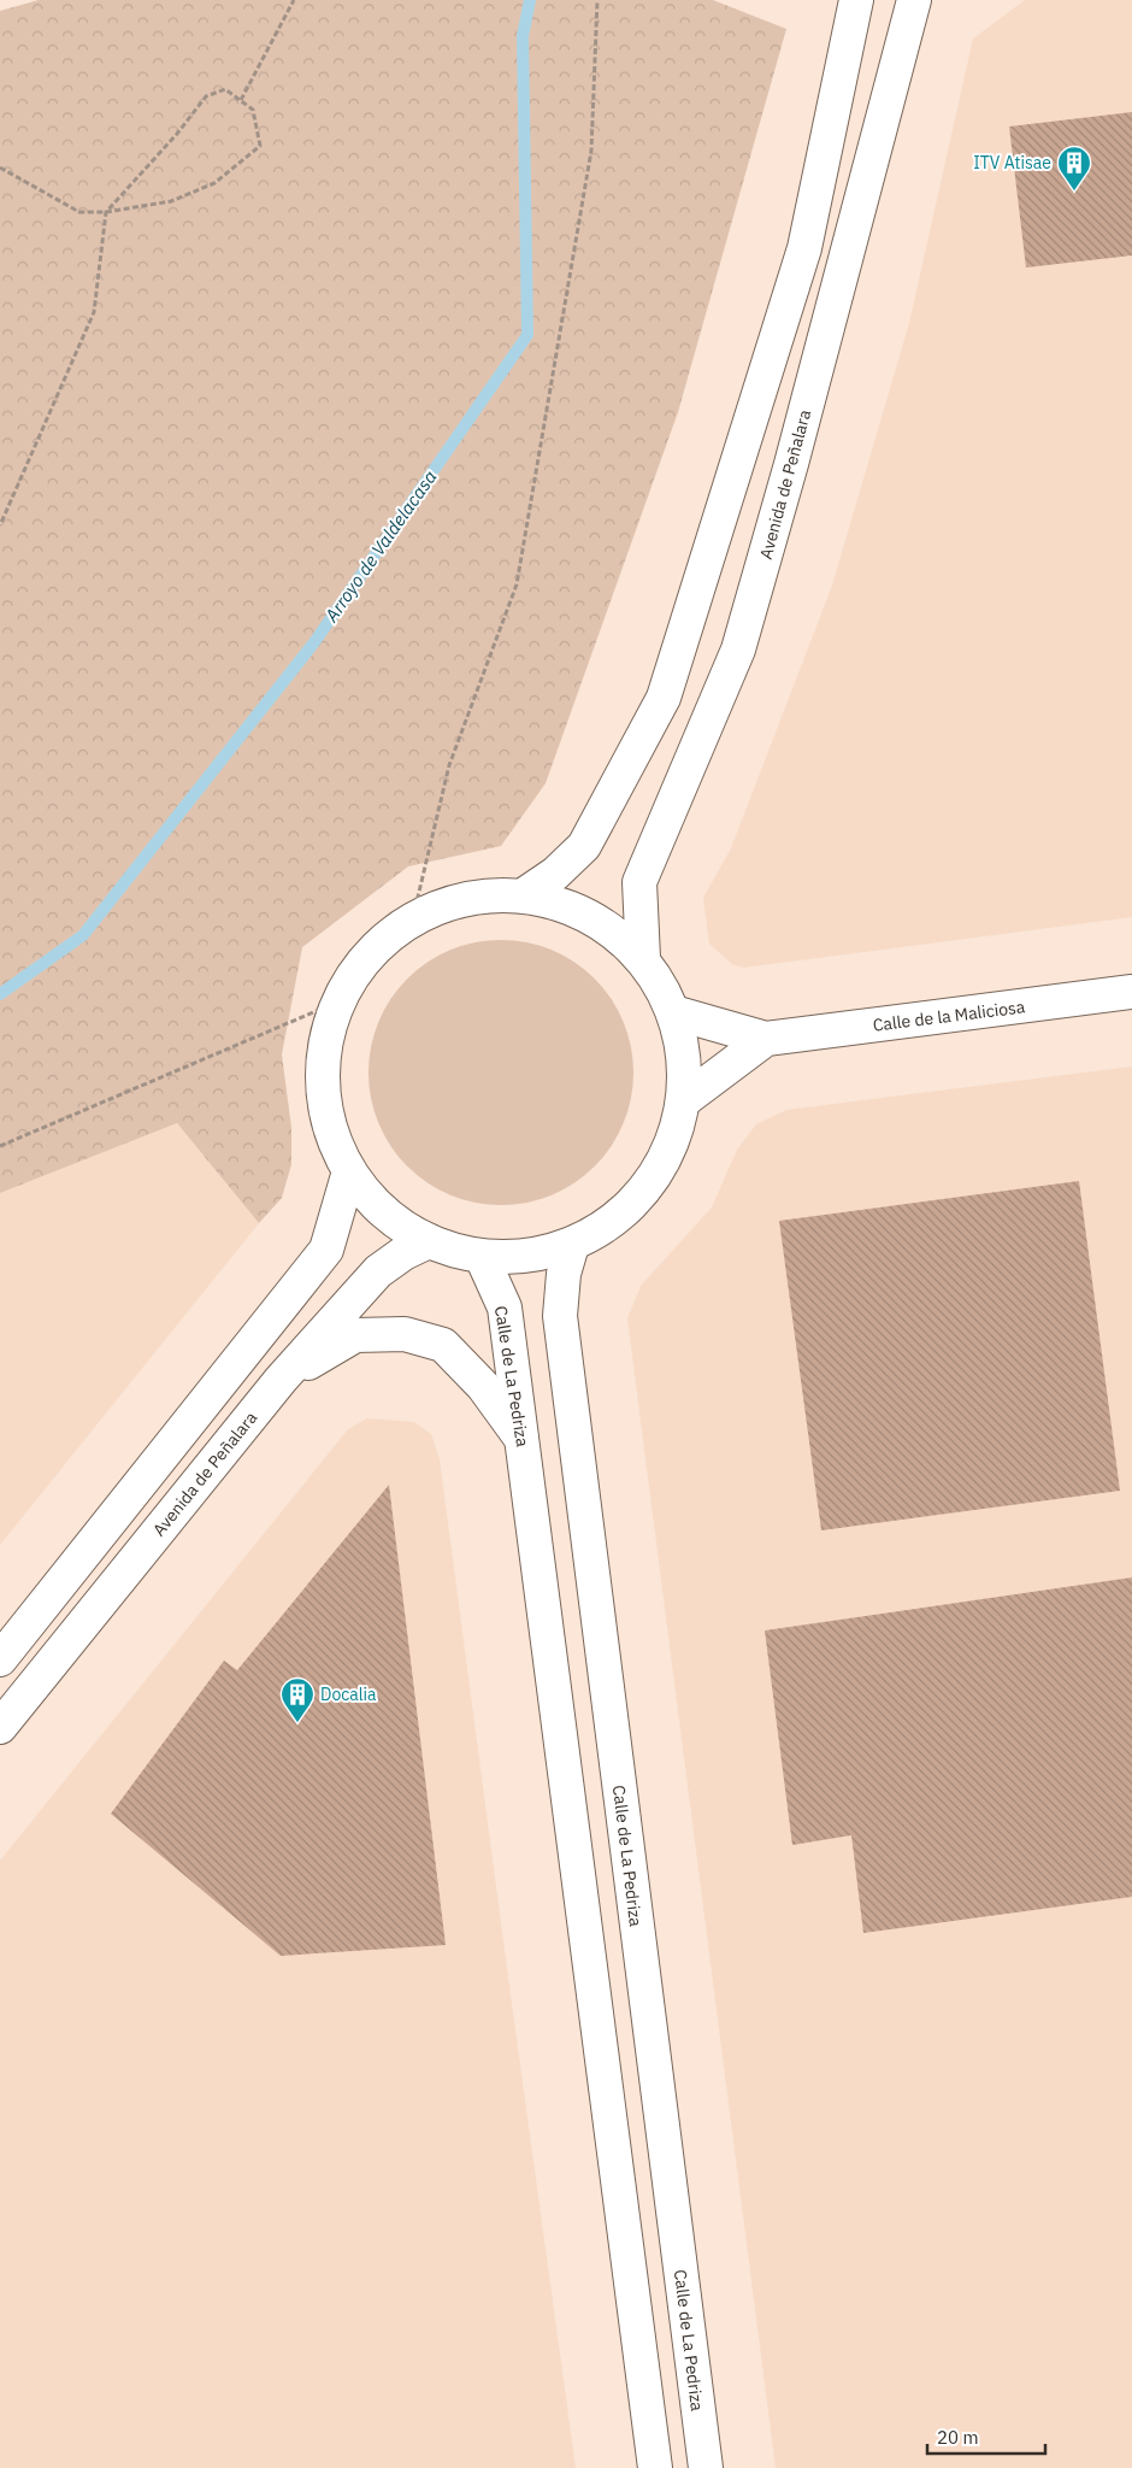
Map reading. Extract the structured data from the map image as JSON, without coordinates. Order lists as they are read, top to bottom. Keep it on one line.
{"streets":{"street":["Avenida de Peñalara","Calle de la Maliciosa","Calle de La Pedriza"]},"water":["Arroyo de Valdelacasa"],"places":{"building":["ITV Atisae","Docalia"]},"scale_bar":"20 m"}
